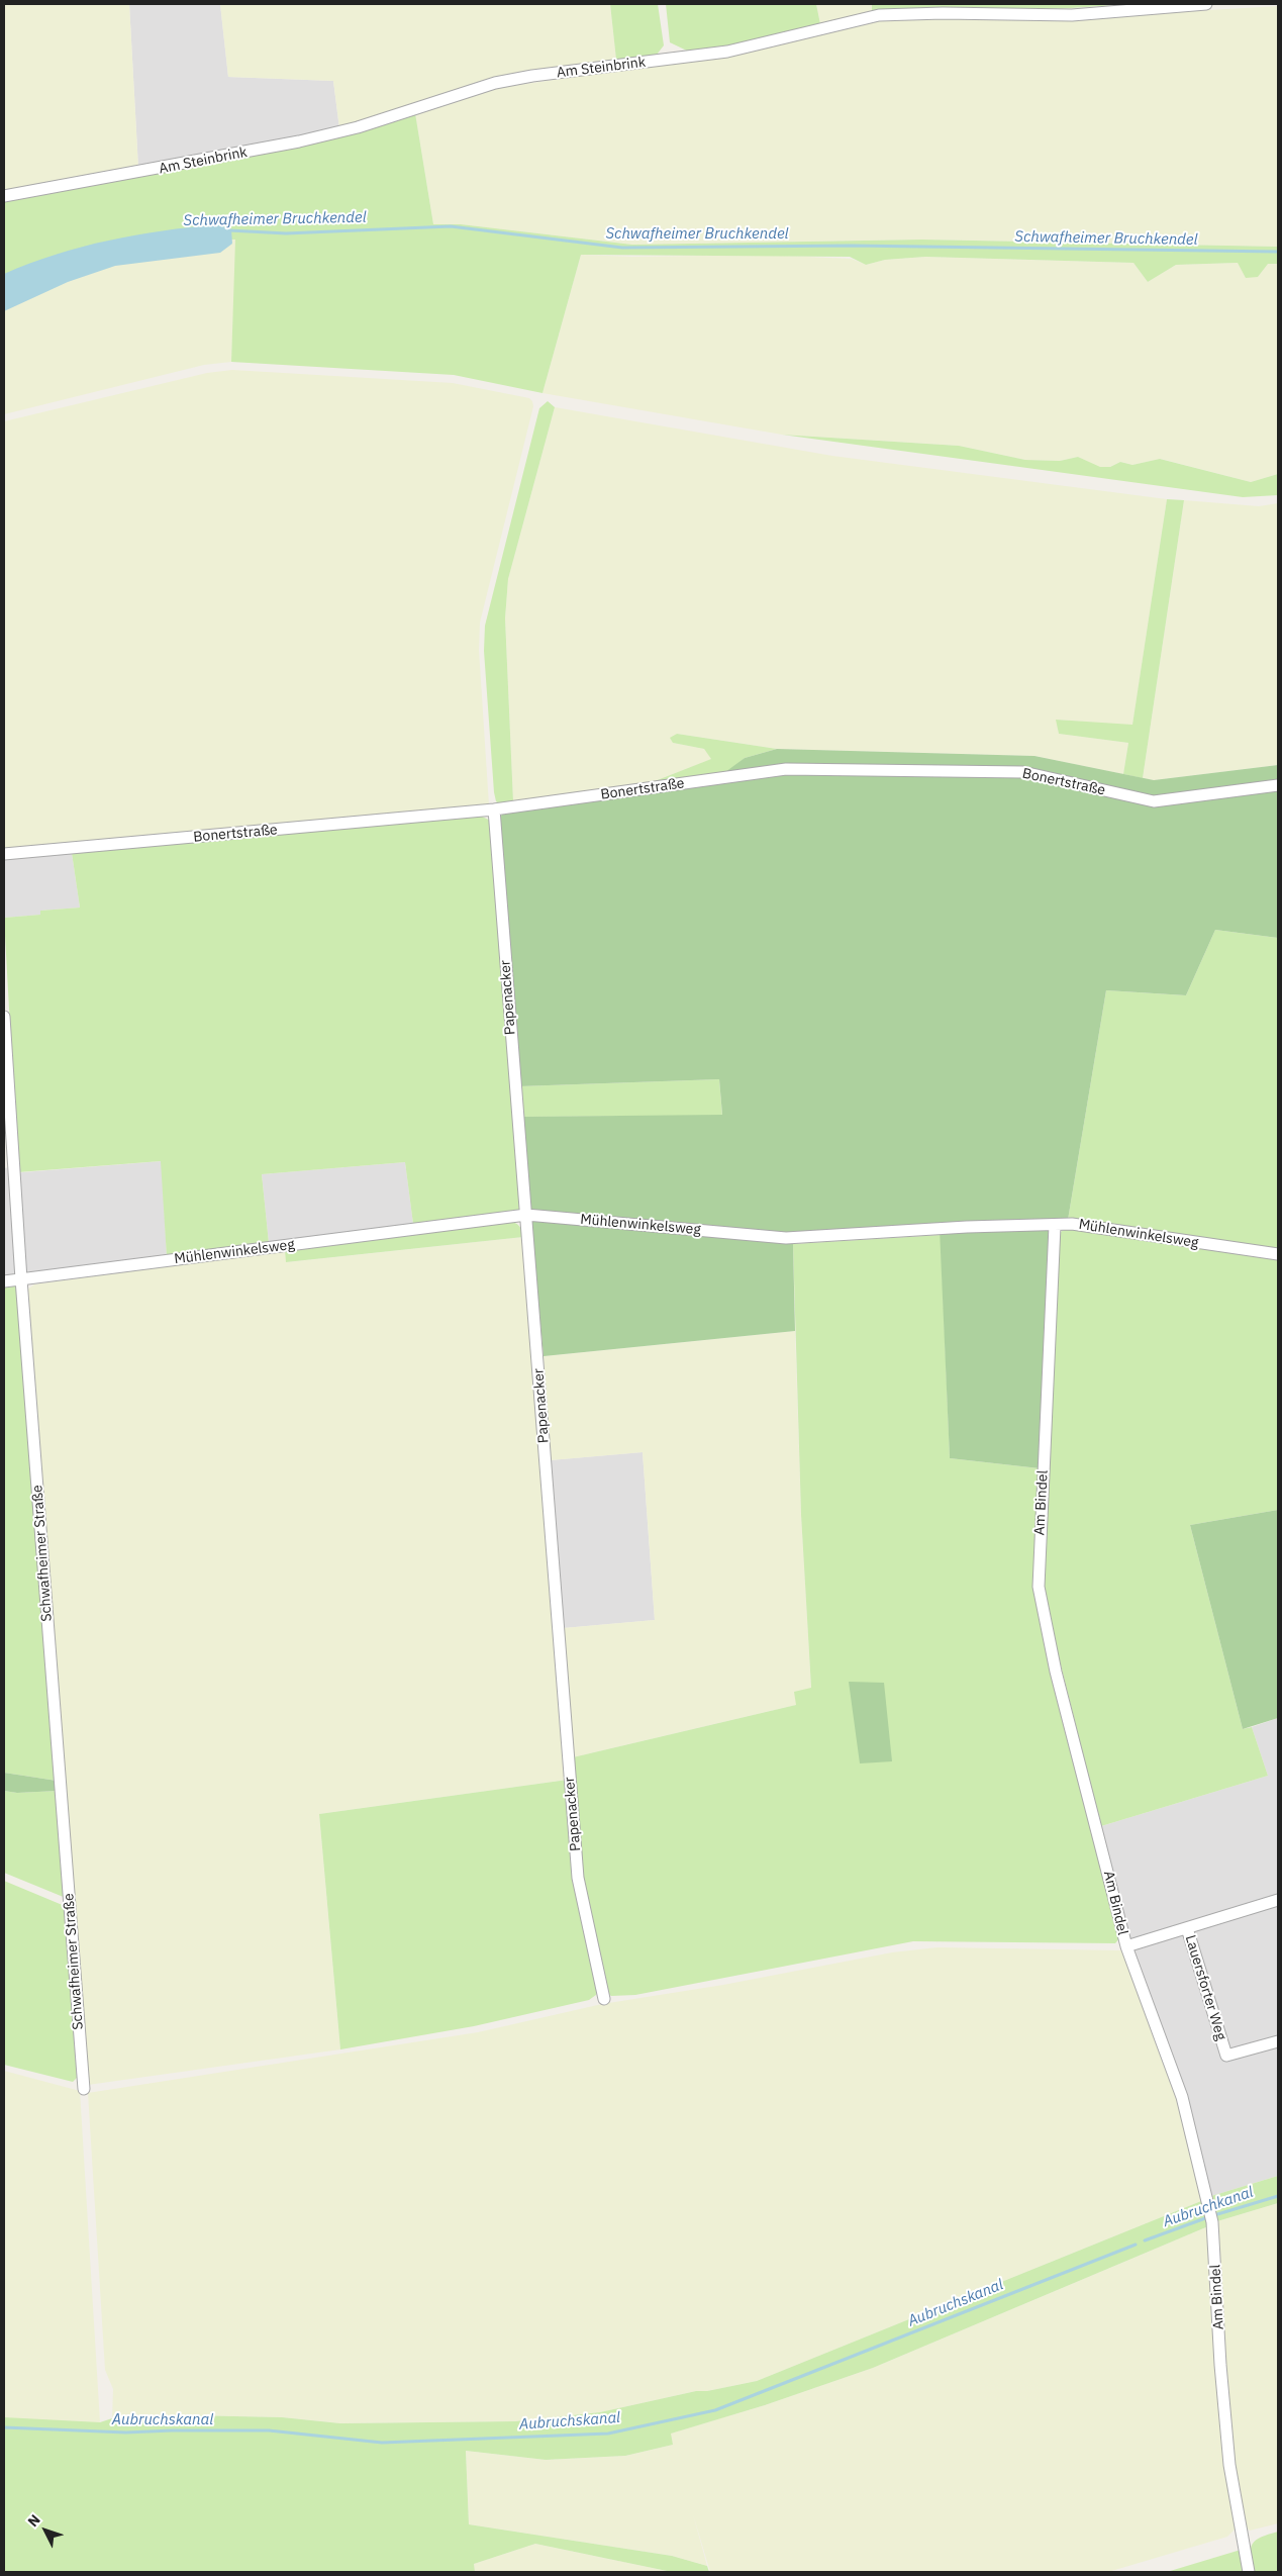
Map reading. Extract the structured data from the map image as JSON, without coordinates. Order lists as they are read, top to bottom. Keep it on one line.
{"streets":{"street":["Am Steinbrink","Bonertstraße","Papenacker","Mühlenwinkelsweg","Am Bindel","Schwafheimer Straße","Lauersforter Weg"]},"crossings":[["Bonertstraße","Papenacker"],["Papenacker","Mühlenwinkelsweg"],["Mühlenwinkelsweg","Am Bindel"],["Mühlenwinkelsweg","Schwafheimer Straße"]],"water":["Schwafheimer Bruchkendel","Aubruchkanal","Aubruchskanal"],"north":"top left"}
